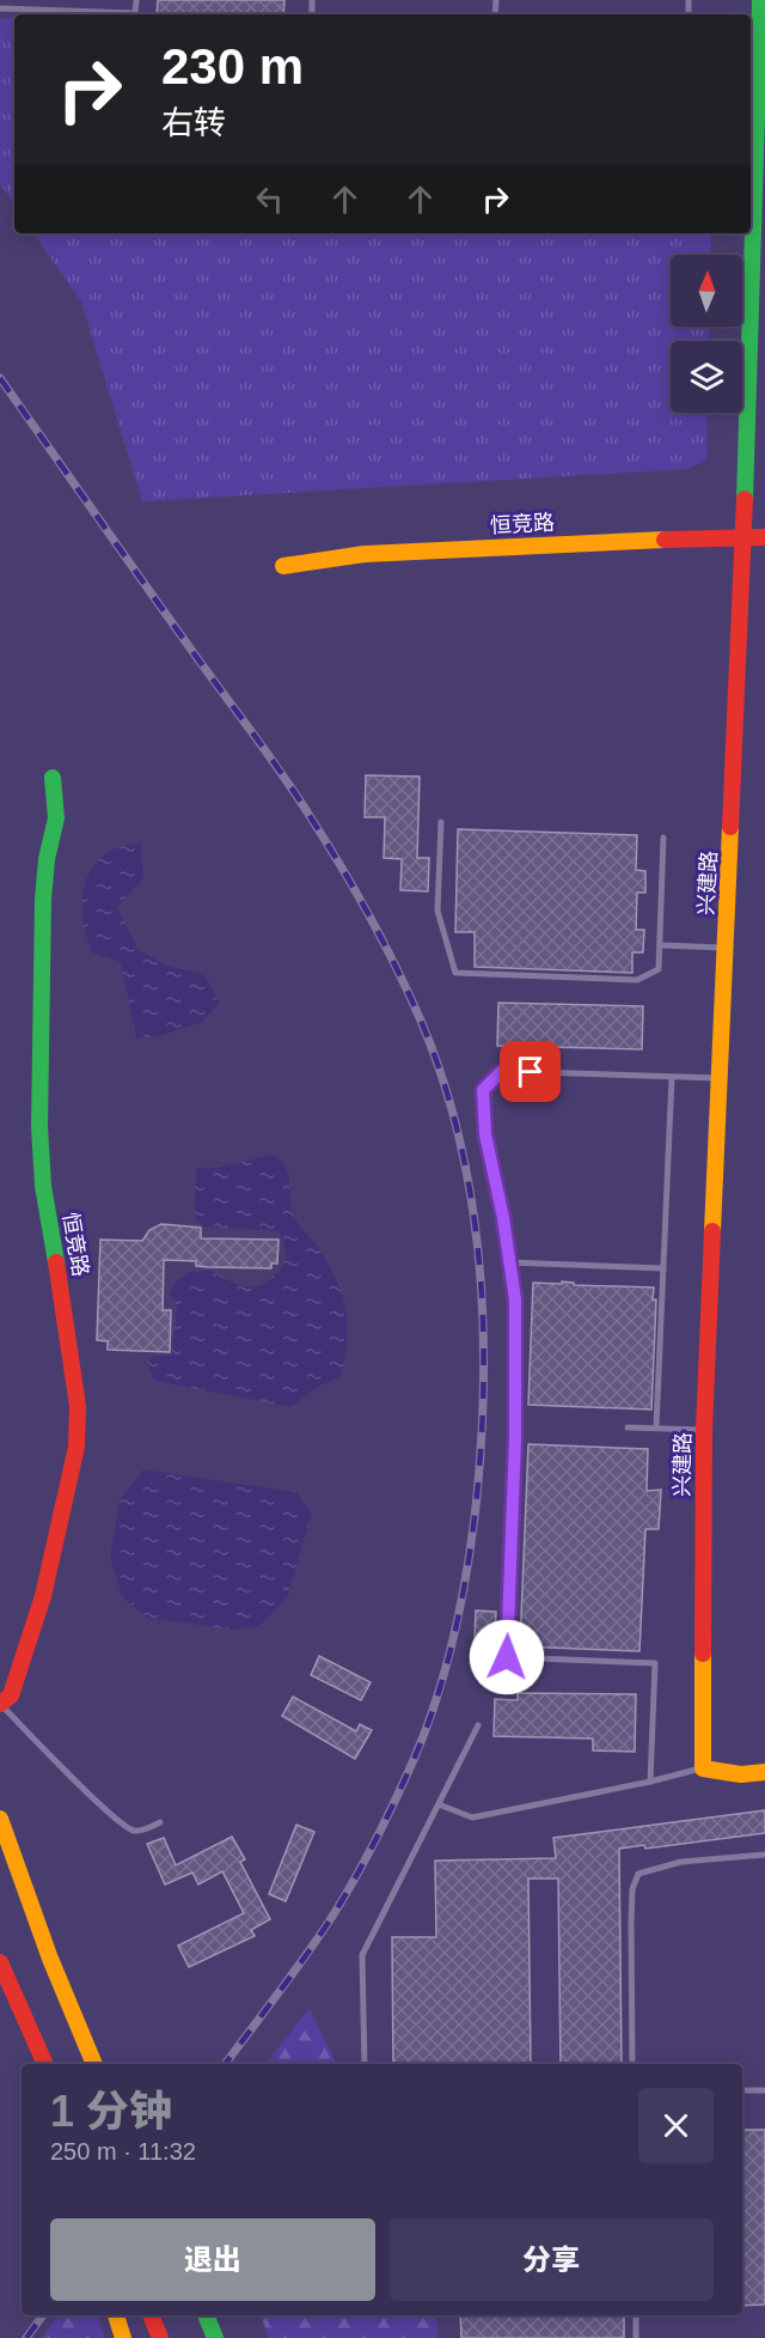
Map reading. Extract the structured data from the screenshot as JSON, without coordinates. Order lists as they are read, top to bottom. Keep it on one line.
{"streets":{"main road":["恒竞路","兴建路"]},"crossings":[["恒竞路","兴建路"]],"north":"top","page":{"turn":["230 m","右转"],"heading":["1 分钟","250 m · 11:32"],"buttons":["退出","分享"]}}
